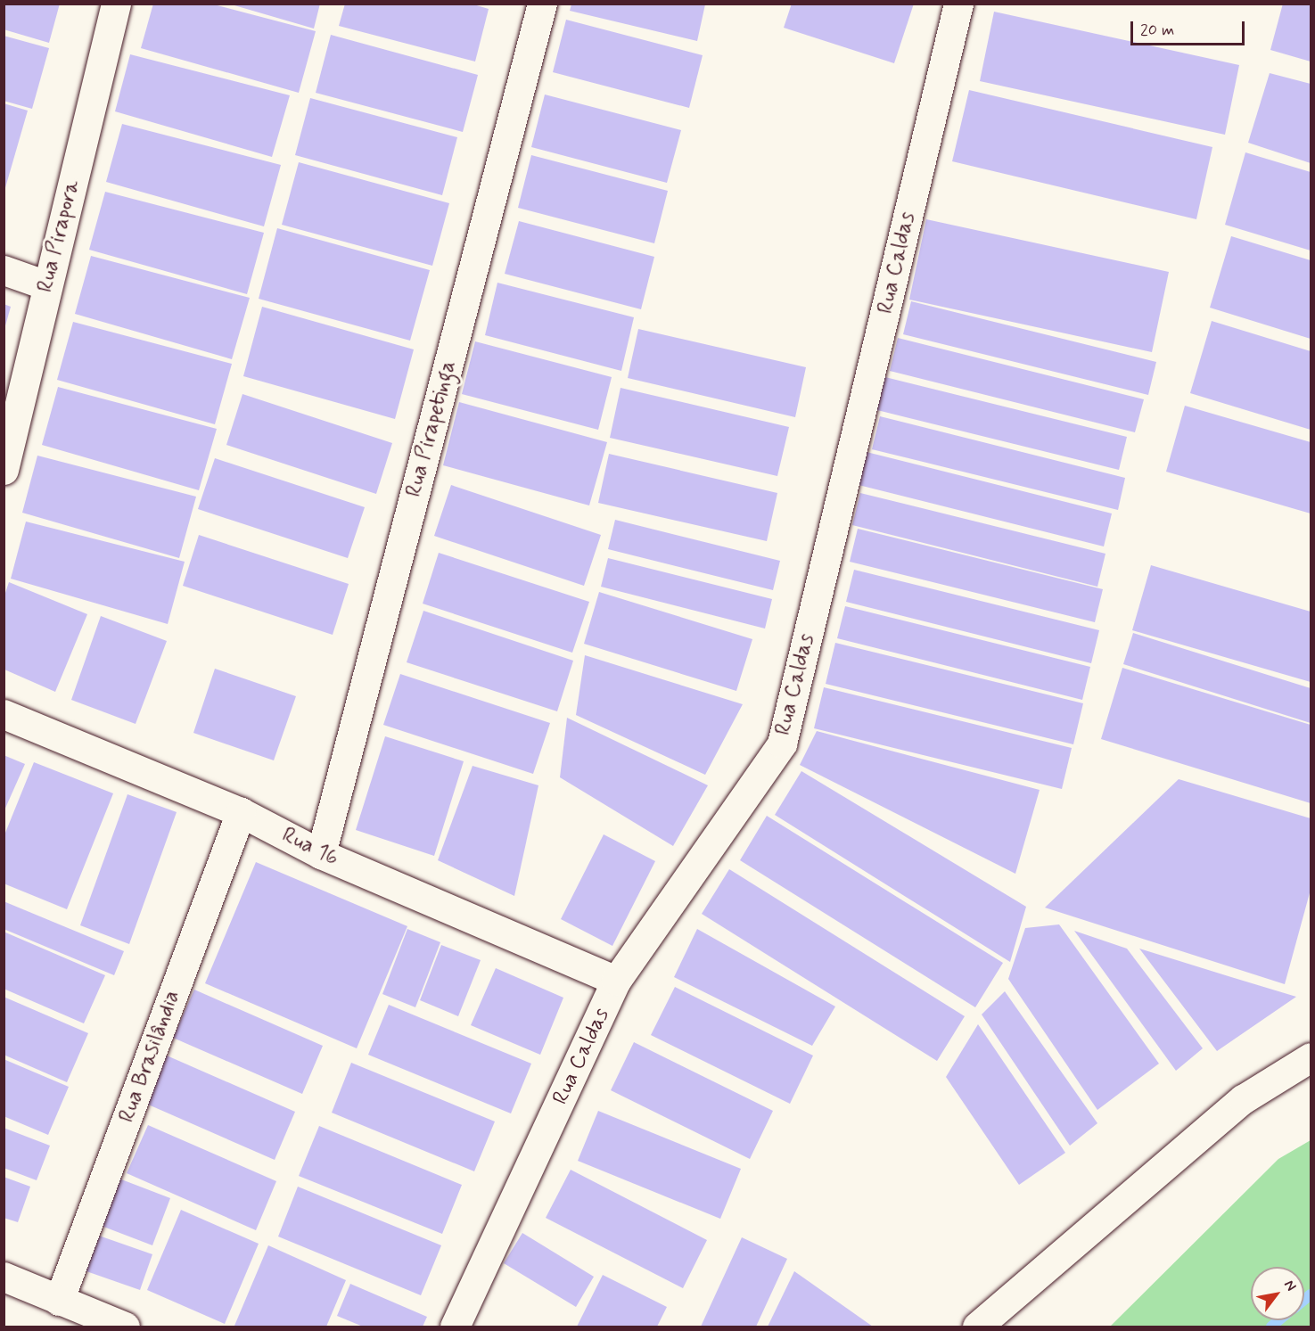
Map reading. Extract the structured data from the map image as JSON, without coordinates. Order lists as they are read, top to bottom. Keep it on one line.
{"streets":{"street":["Rua Pirapora","Rua Caldas","Rua Pirapetinga","Rua 16","Rua Brasilândia"]},"crossings":[["Rua Caldas","Rua 16"],["Rua Pirapetinga","Rua 16"],["Rua 16","Rua Brasilândia"]],"scale_bar":"20 m","north":"top right"}
